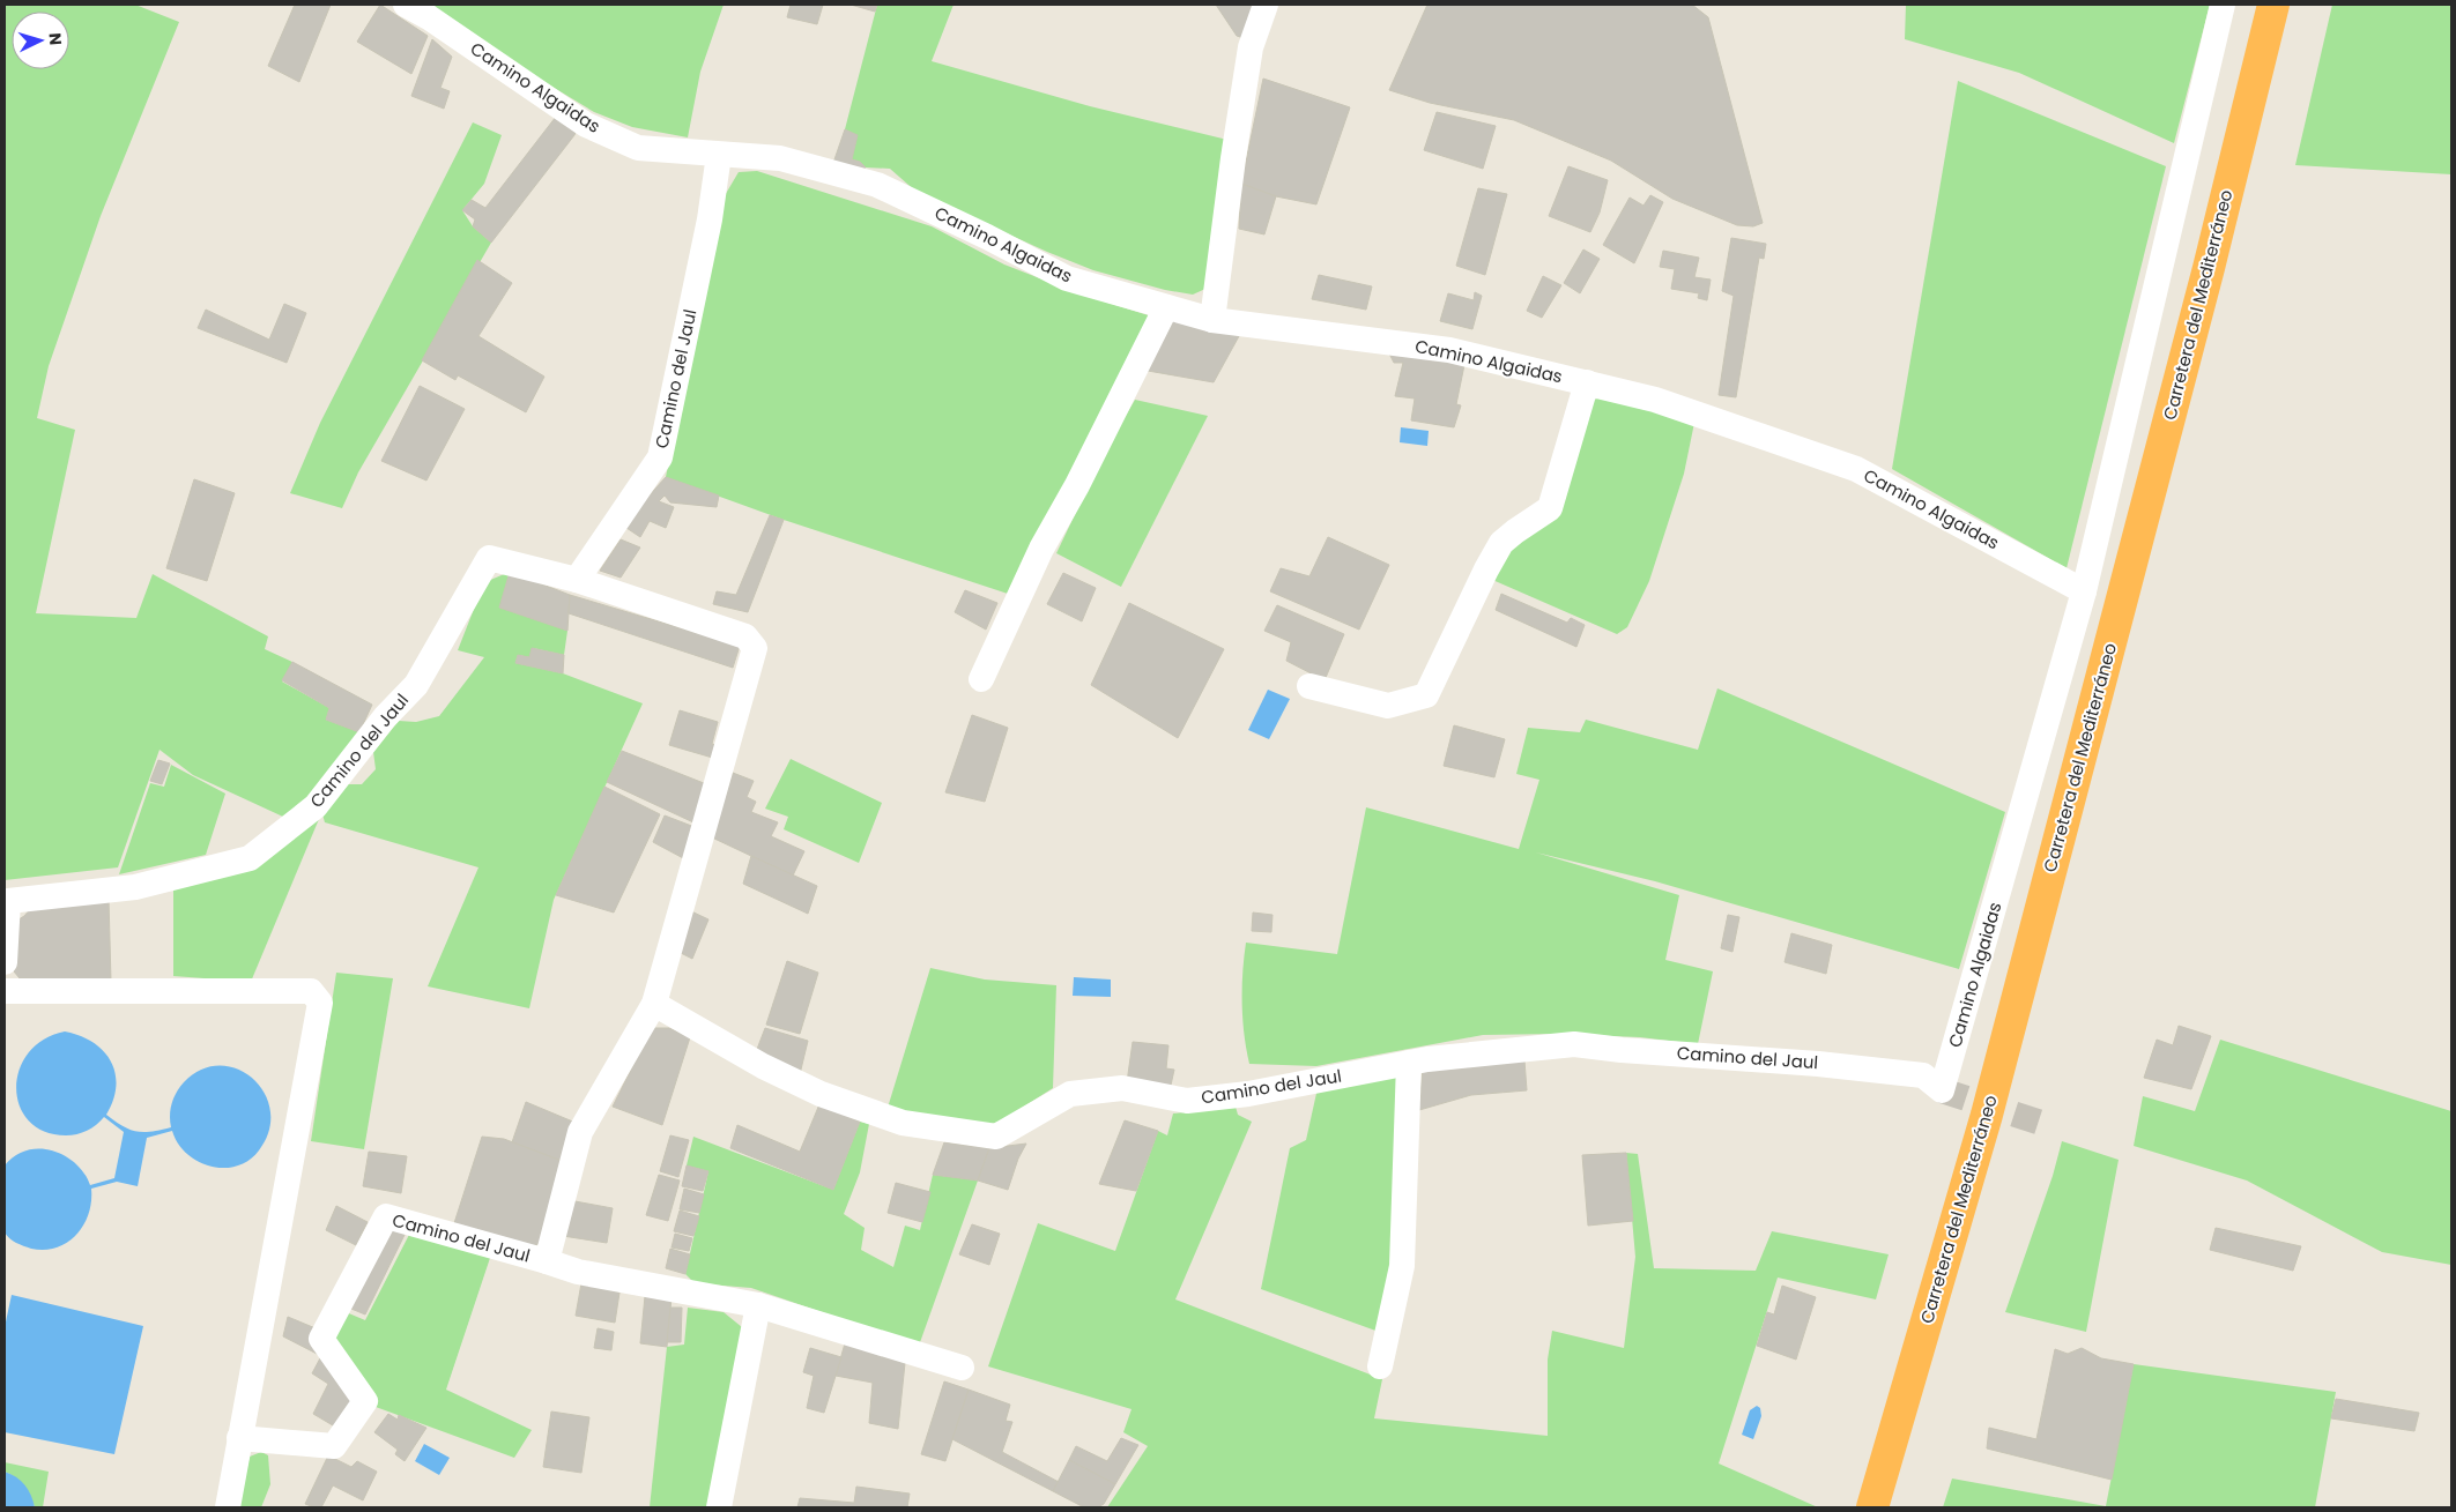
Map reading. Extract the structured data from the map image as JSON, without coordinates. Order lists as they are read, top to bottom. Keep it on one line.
{"streets":{"highway":["Carretera del Mediterráneo"],"street":["Camino Algaidas","Camino del Jaul"]},"crossings":[["Camino Algaidas","Camino del Jaul"]],"north":"right"}
